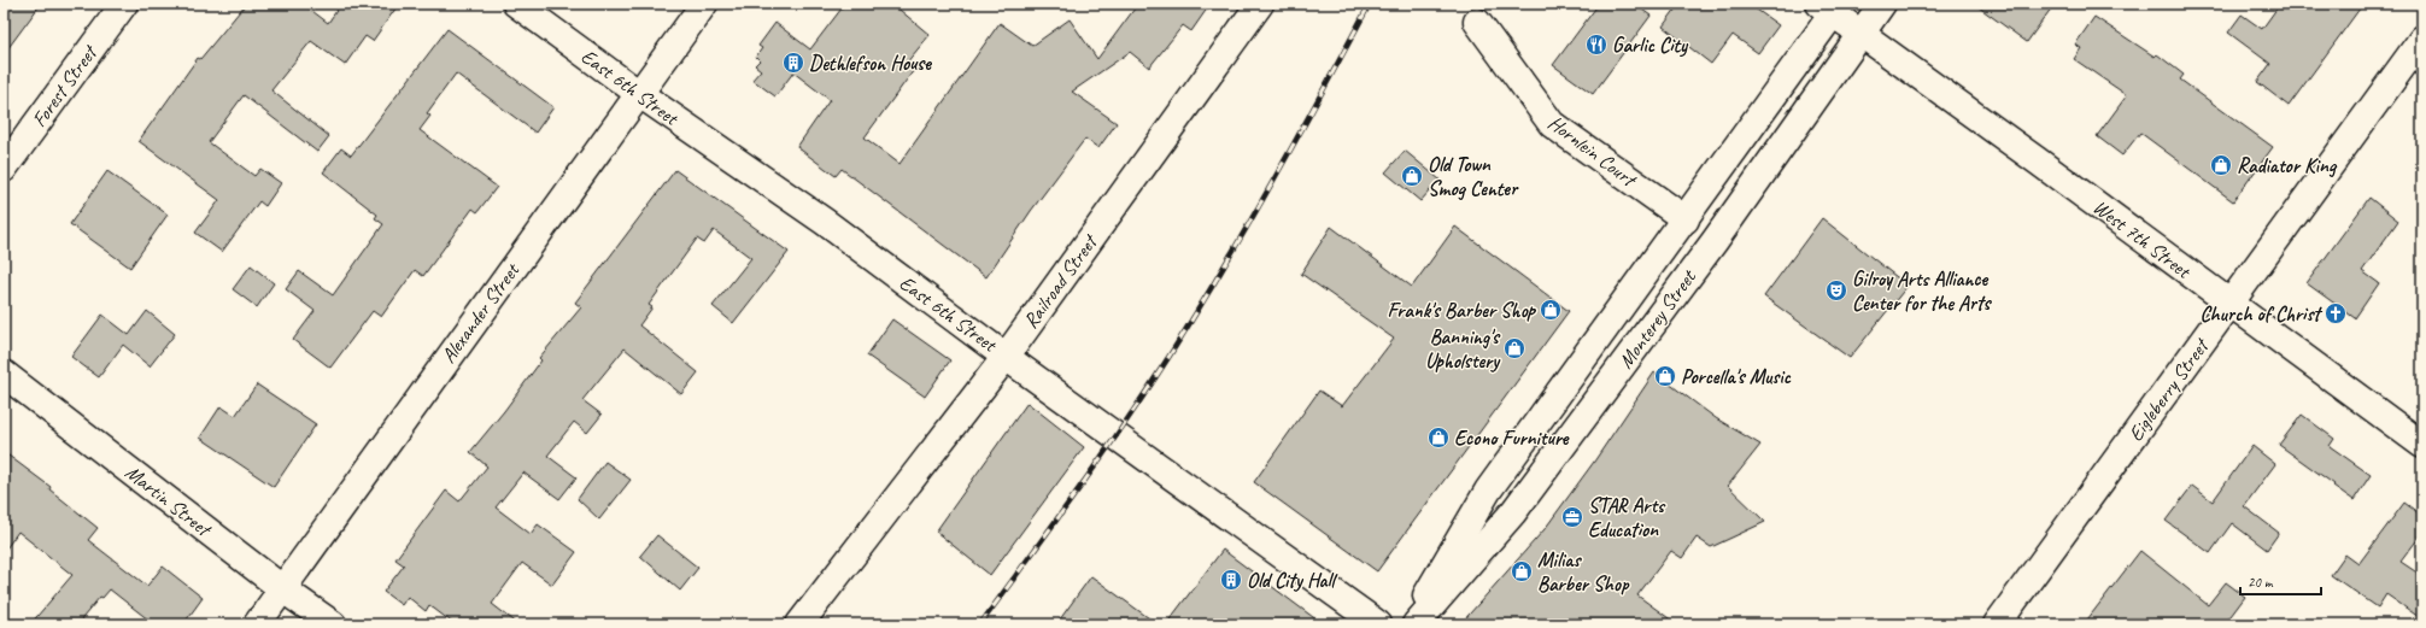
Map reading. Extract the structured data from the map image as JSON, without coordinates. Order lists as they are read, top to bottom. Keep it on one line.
{"streets":{"street":["Forest Street","East 6th Street","Hornlein Court","West 7th Street","Railroad Street","Alexander Street","Monterey Street","Eigleberry Street","Martin Street"]},"crossings":[["East 6th Street","Railroad Street"],["East 6th Street","Alexander Street"],["Hornlein Court","Monterey Street"],["West 7th Street","Monterey Street"],["West 7th Street","Eigleberry Street"],["Alexander Street","Martin Street"]],"places":{"restaurant":["Garlic City"],"building":["Dethlefson House","Old City Hall"],"shop":["Radiator King","Old Town Smog Center","Frank's Barber Shop","Banning's Upholstery","Porcella's Music","Econo Furniture","Milias Barber Shop"],"theatre":["Gilroy Arts Alliance Center for the Arts"],"church":["Church of Christ"],"office":["STAR Arts Education"]},"scale_bar":"20 m"}
